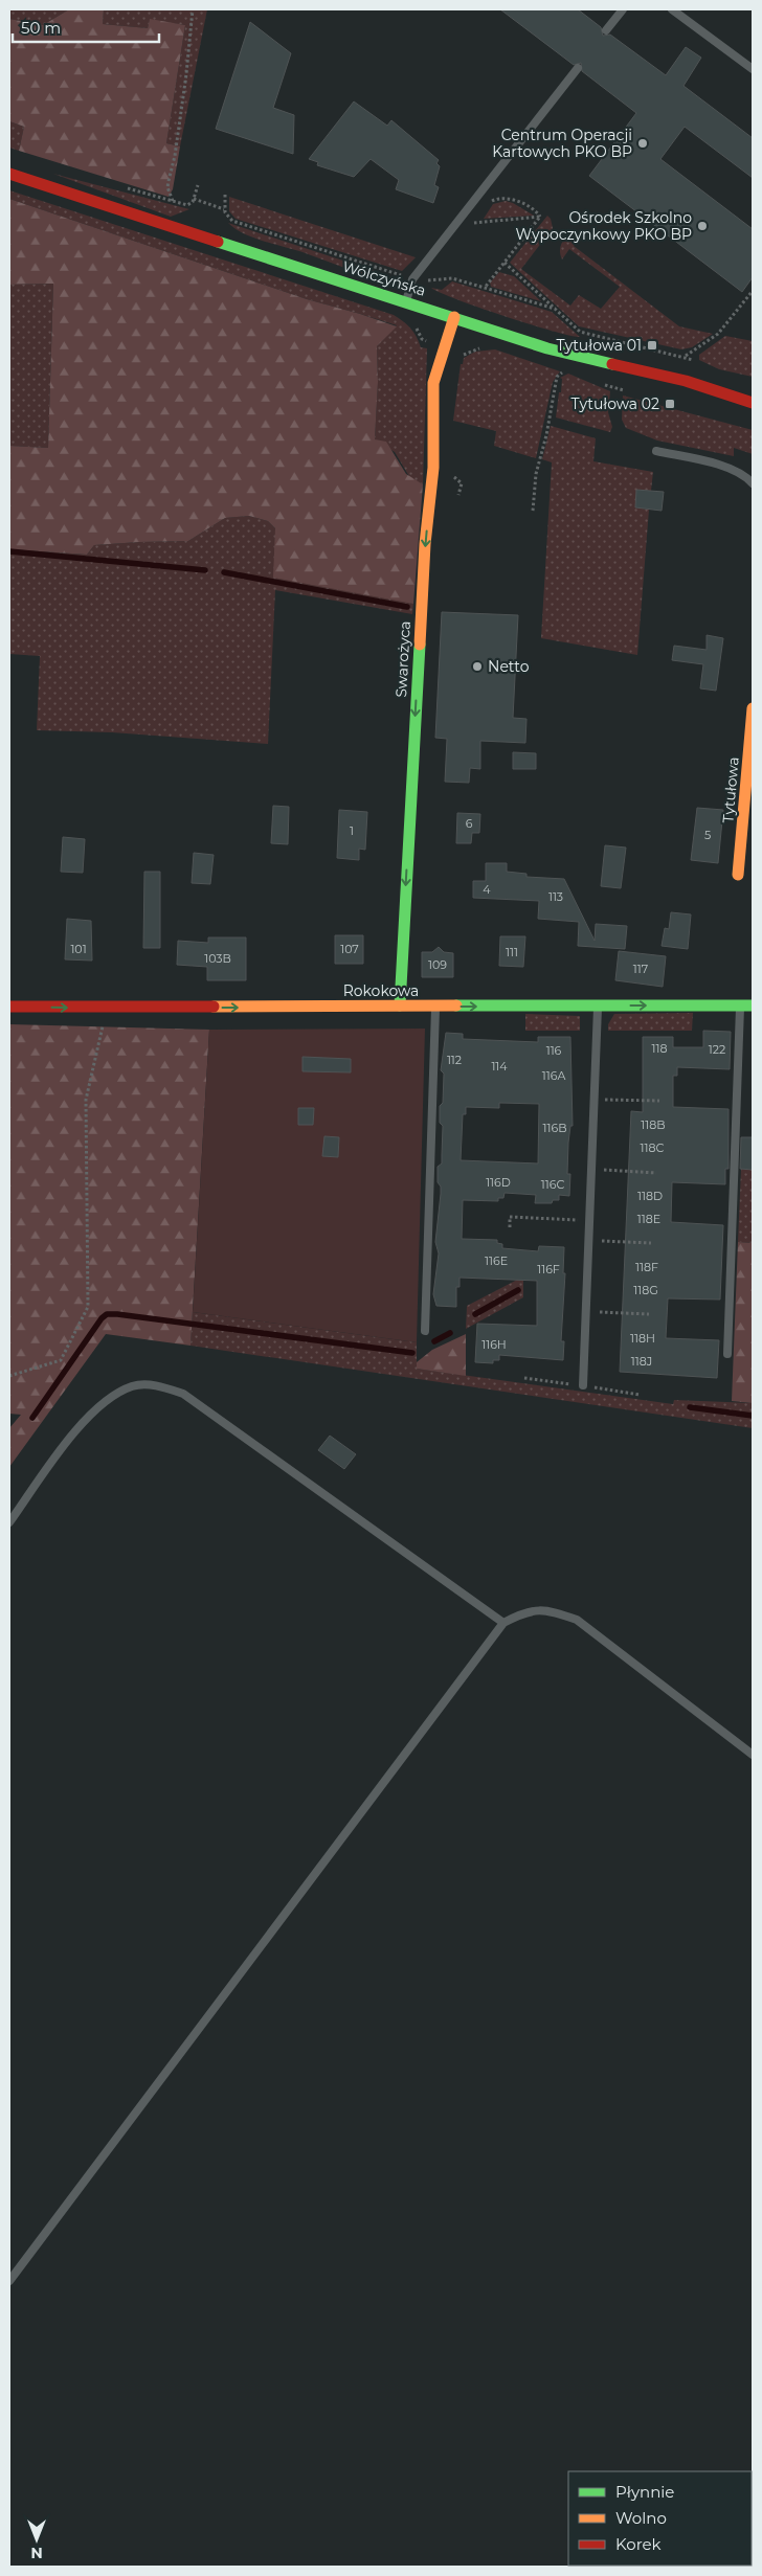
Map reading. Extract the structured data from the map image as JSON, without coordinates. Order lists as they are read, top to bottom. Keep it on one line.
{"streets":{"street":["Wólczyńska","Swarożyca","Tytułowa","Rokokowa"]},"crossings":[["Wólczyńska","Swarożyca"],["Swarożyca","Rokokowa"]],"one_way":["Swarożyca","Rokokowa"],"places":{"other":["Centrum Operacji Kartowych PKO BP","Ośrodek Szkolno Wypoczynkowy PKO BP","Netto"],"transit":["Tytułowa 01","Tytułowa 02"]},"house_numbers":["6","1","5","4","113","101","107","111","103B","109","117","118","122","116","112","114","116A","118B","116B","118C","116D","116C","118D","118E","116E","118F","116F","118G","118H","116H","118J"],"legend":["Płynnie","Wolno","Korek"],"scale_bar":"50 m","north":"bottom"}
